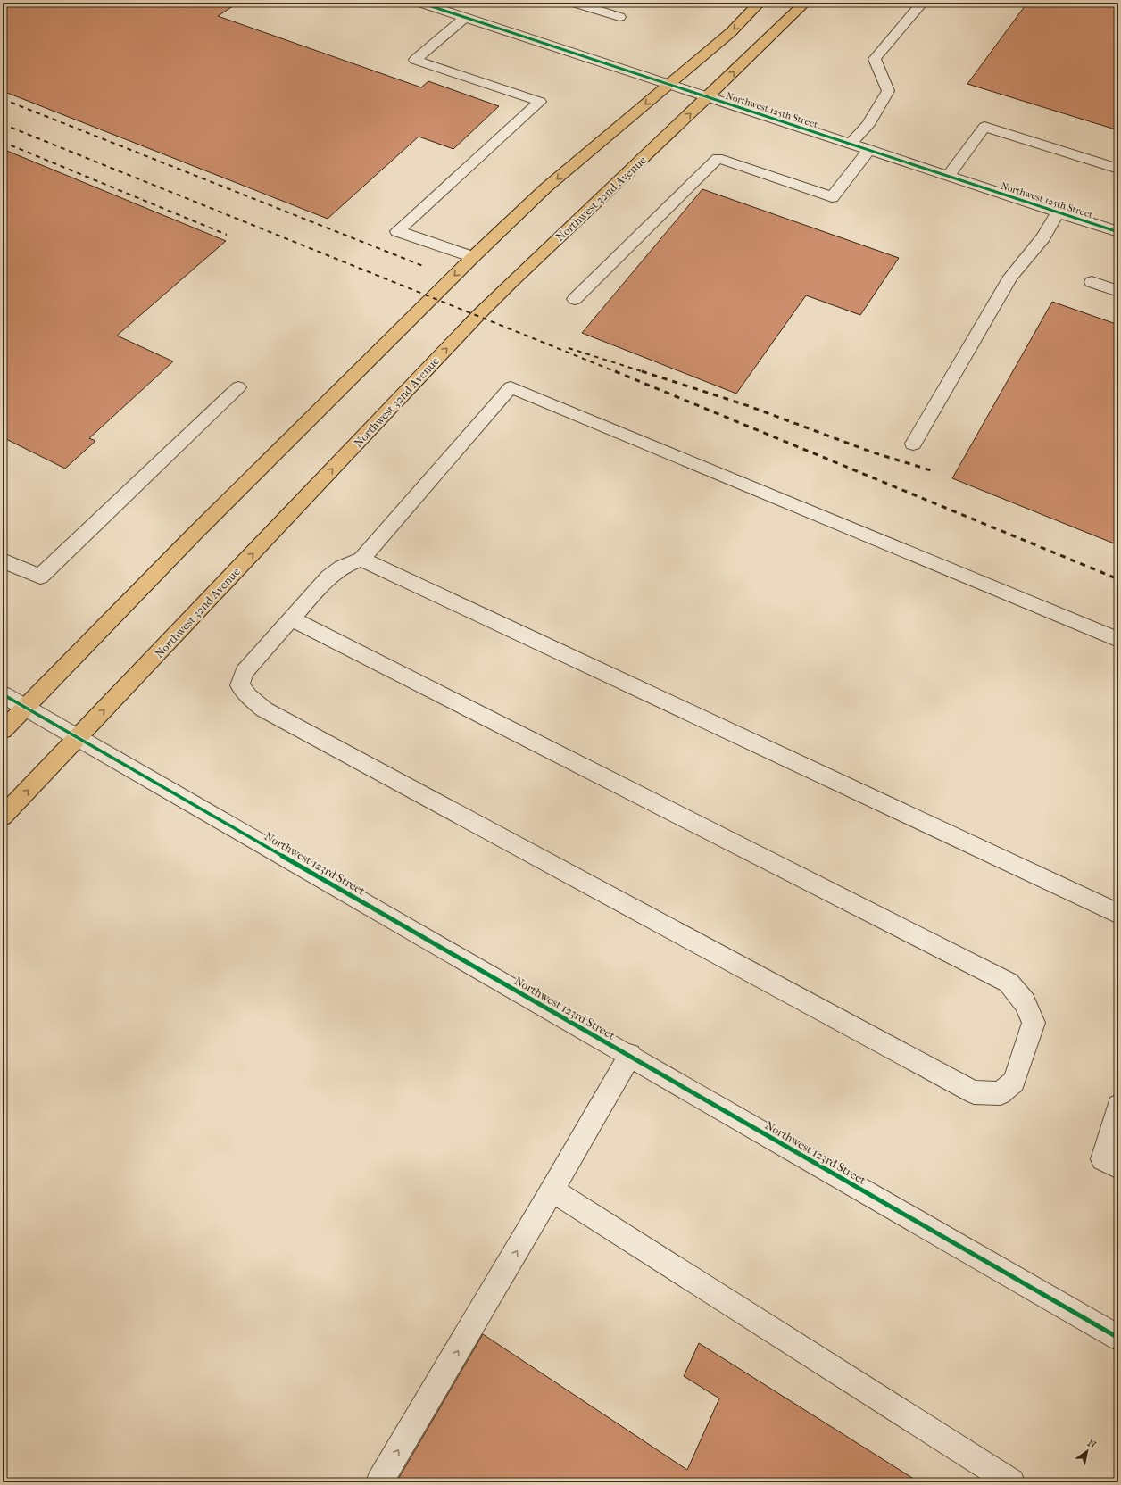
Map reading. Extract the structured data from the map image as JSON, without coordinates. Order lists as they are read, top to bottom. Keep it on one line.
{"streets":{"main road":["Northwest 32nd Avenue"],"street":["Northwest 125th Street","Northwest 123rd Street"]},"crossings":[["Northwest 125th Street","Northwest 32nd Avenue"],["Northwest 32nd Avenue","Northwest 123rd Street"]],"north":"top right"}
